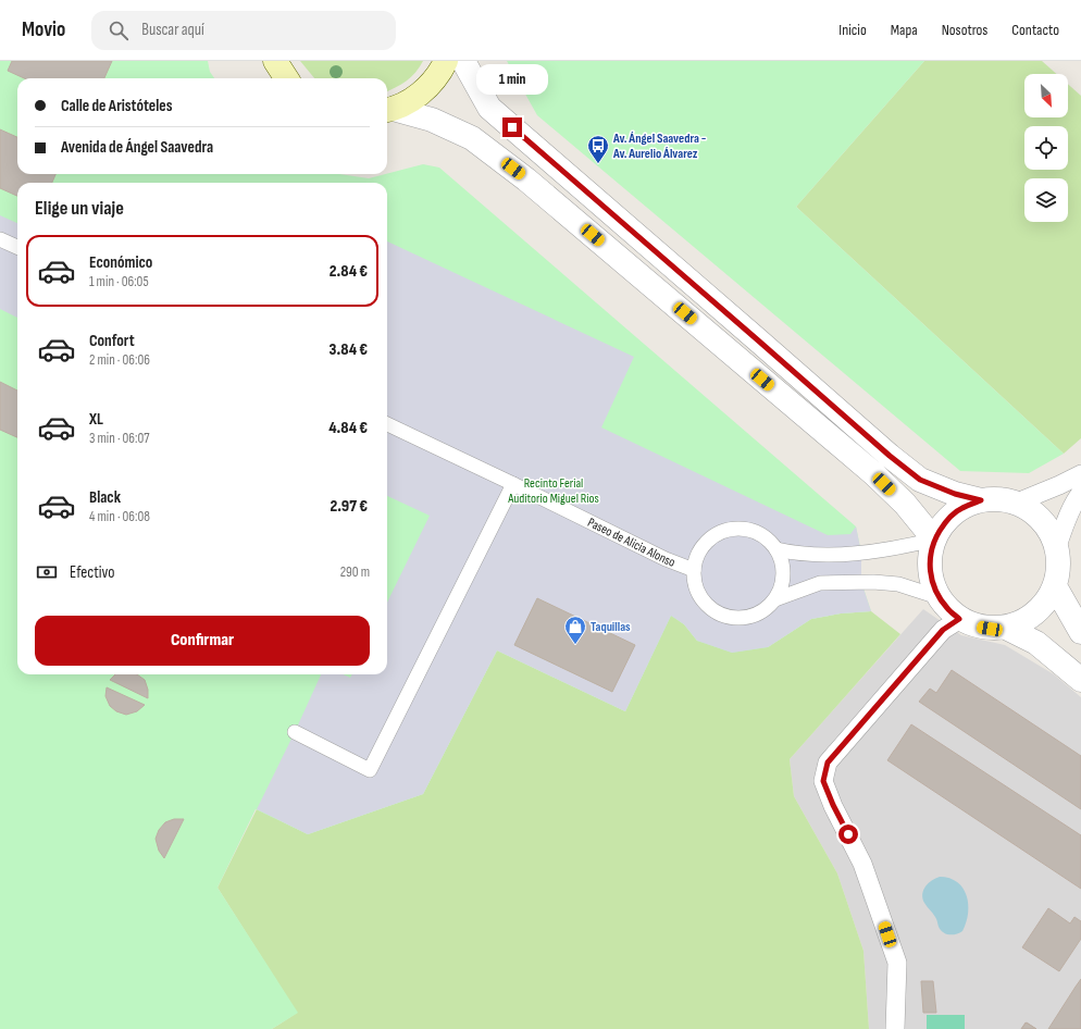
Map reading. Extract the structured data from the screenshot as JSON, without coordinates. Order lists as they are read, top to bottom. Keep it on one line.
{"streets":{"street":["Paseo de Alicia Alonso"]},"parks":["Recinto Ferial Auditorio Miguel Rios"],"places":{"bus stop":["Av. Ángel Saavedra - Av. Aurelio Álvarez"],"shop":["Taquillas"]},"north":"bottom right","page":{"header":"Movio","search":"Buscar aquí","nav":["Inicio","Mapa","Nosotros","Contacto"],"bubble":"1 min","banner":["Calle de Aristóteles","Avenida de Ángel Saavedra"],"heading":"Elige un viaje","list":[{"name":"Económico","note":"1 min · 06:05","value":"2.84 €"},{"name":"Confort","note":"2 min · 06:06","value":"3.84 €"},{"name":"XL","note":"3 min · 06:07","value":"4.84 €"},{"name":"Black","note":"4 min · 06:08","value":"2.97 €"}],"pay":["Efectivo","290 m"],"buttons":"Confirmar"}}
